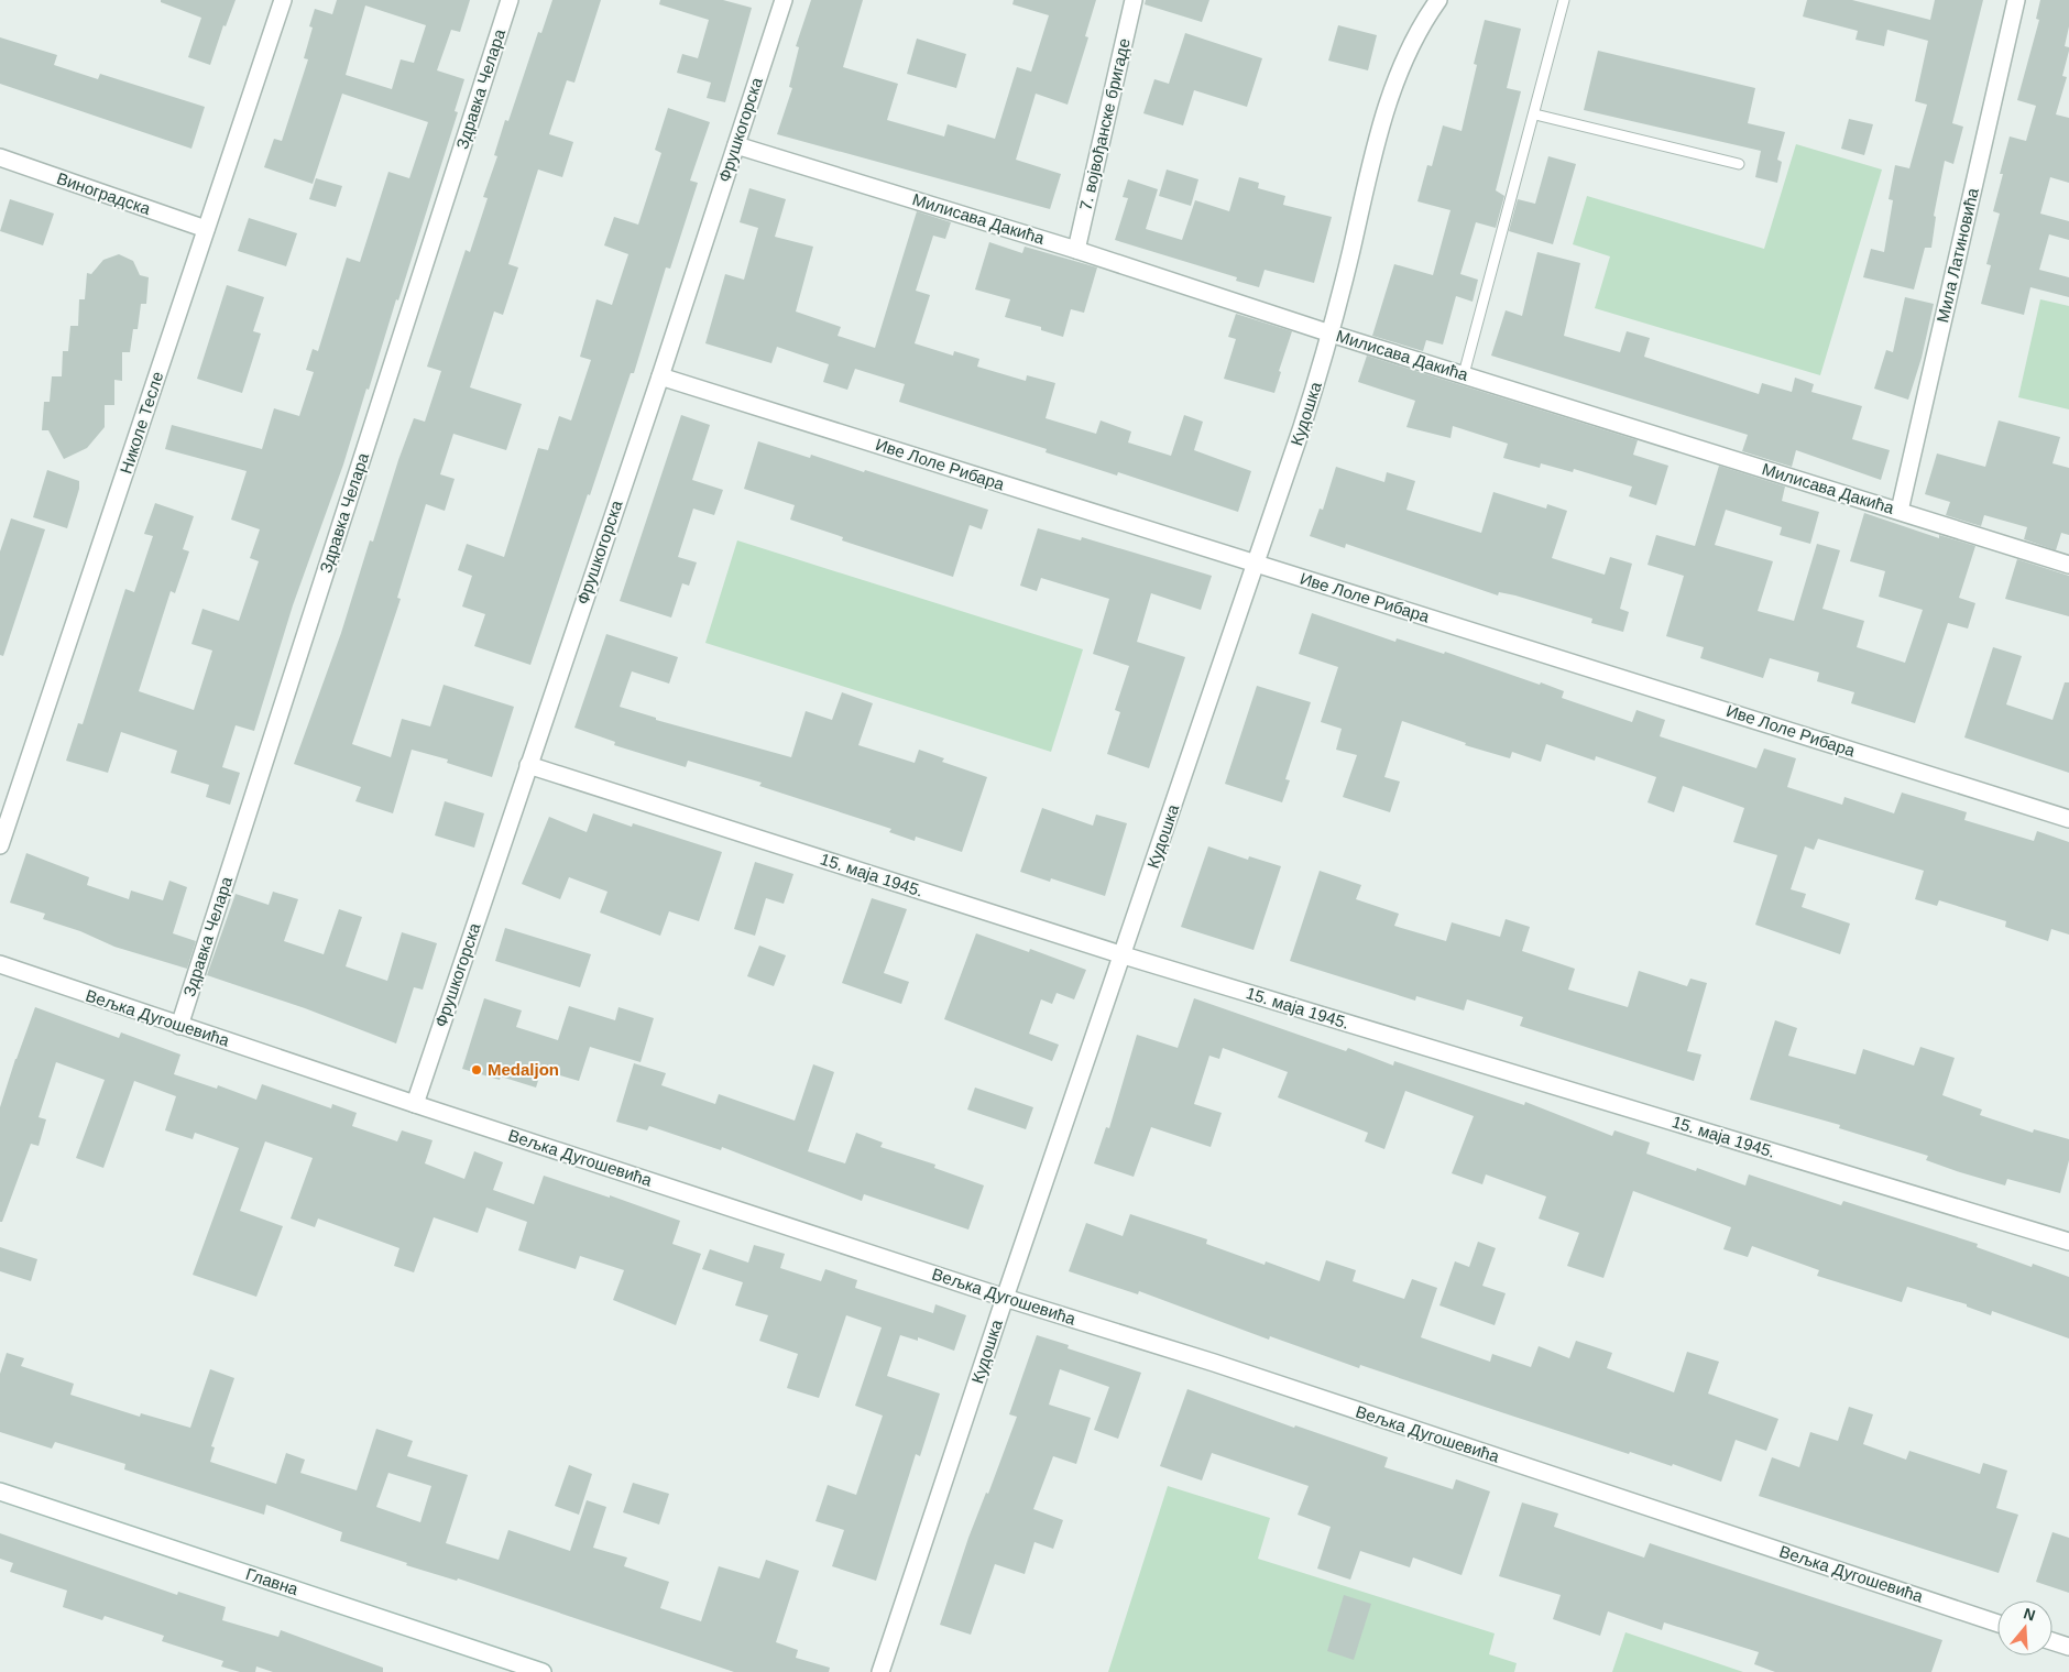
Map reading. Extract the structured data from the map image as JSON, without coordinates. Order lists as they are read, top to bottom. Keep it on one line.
{"streets":{"street":["Здравка Челара","7. војвођанске бригаде","Фрушкогорска","Виноградска","Милисава Дакића","Мила Латиновића","Кудошка","Николе Тесле","Иве Лоле Рибара","15. маја 1945.","Вељка Дугошевића","Главна"]},"crossings":[["Здравка Челара","Вељка Дугошевића"],["7. војвођанске бригаде","Милисава Дакића"],["Фрушкогорска","Милисава Дакића"],["Фрушкогорска","Иве Лоле Рибара"],["Фрушкогорска","15. маја 1945."],["Фрушкогорска","Вељка Дугошевића"],["Виноградска","Николе Тесле"],["Милисава Дакића","Мила Латиновића"],["Милисава Дакића","Кудошка"],["Кудошка","Иве Лоле Рибара"],["Кудошка","15. маја 1945."],["Кудошка","Вељка Дугошевића"]],"places":["Medaljon"],"north":"top"}
